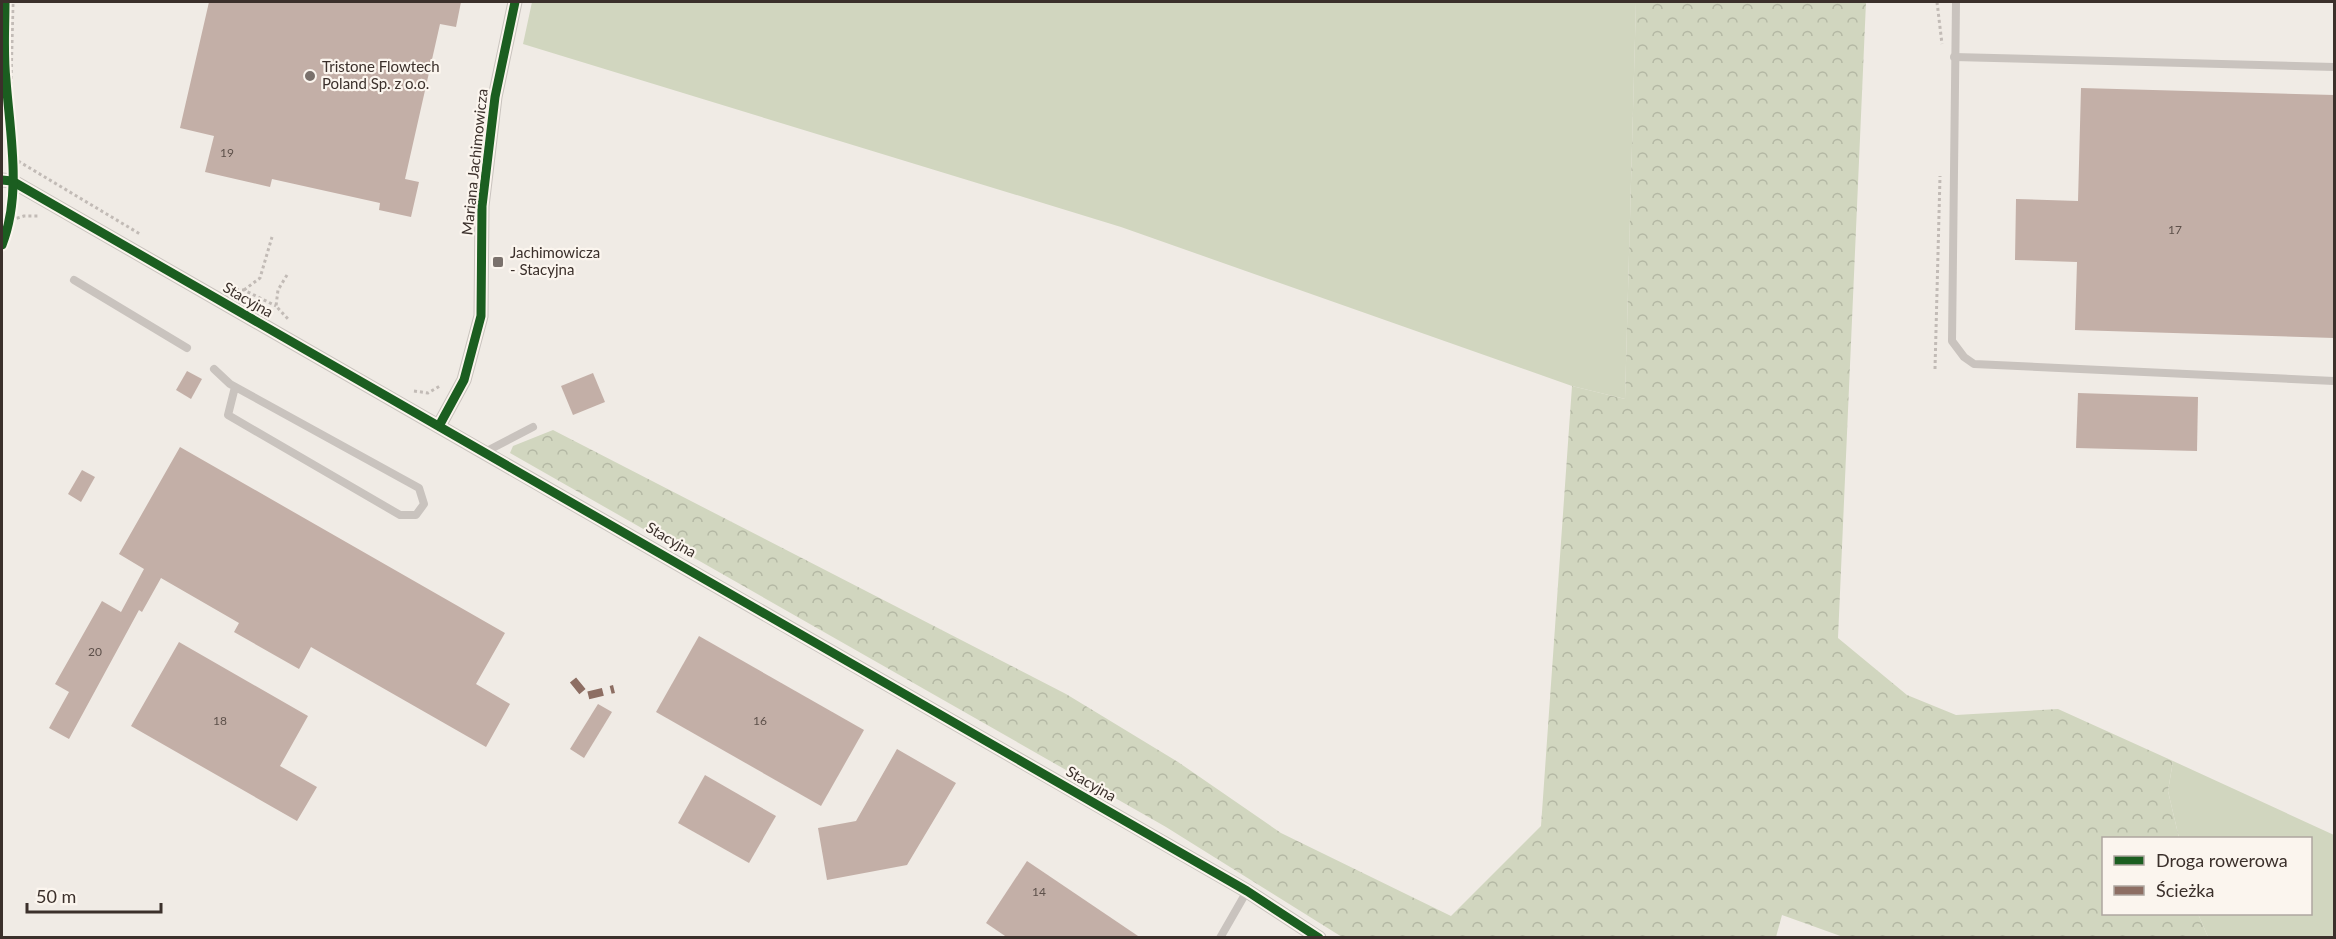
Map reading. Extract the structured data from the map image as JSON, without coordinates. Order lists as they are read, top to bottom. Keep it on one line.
{"streets":{"street":["Mariana Jachimowicza","Stacyjna"]},"crossings":[["Mariana Jachimowicza","Stacyjna"]],"places":{"other":["Tristone Flowtech Poland Sp. z o.o."],"transit":["Jachimowicza - Stacyjna"]},"house_numbers":["19","17","20","18","16","14"],"legend":["Droga rowerowa","Ścieżka"],"scale_bar":"50 m"}
